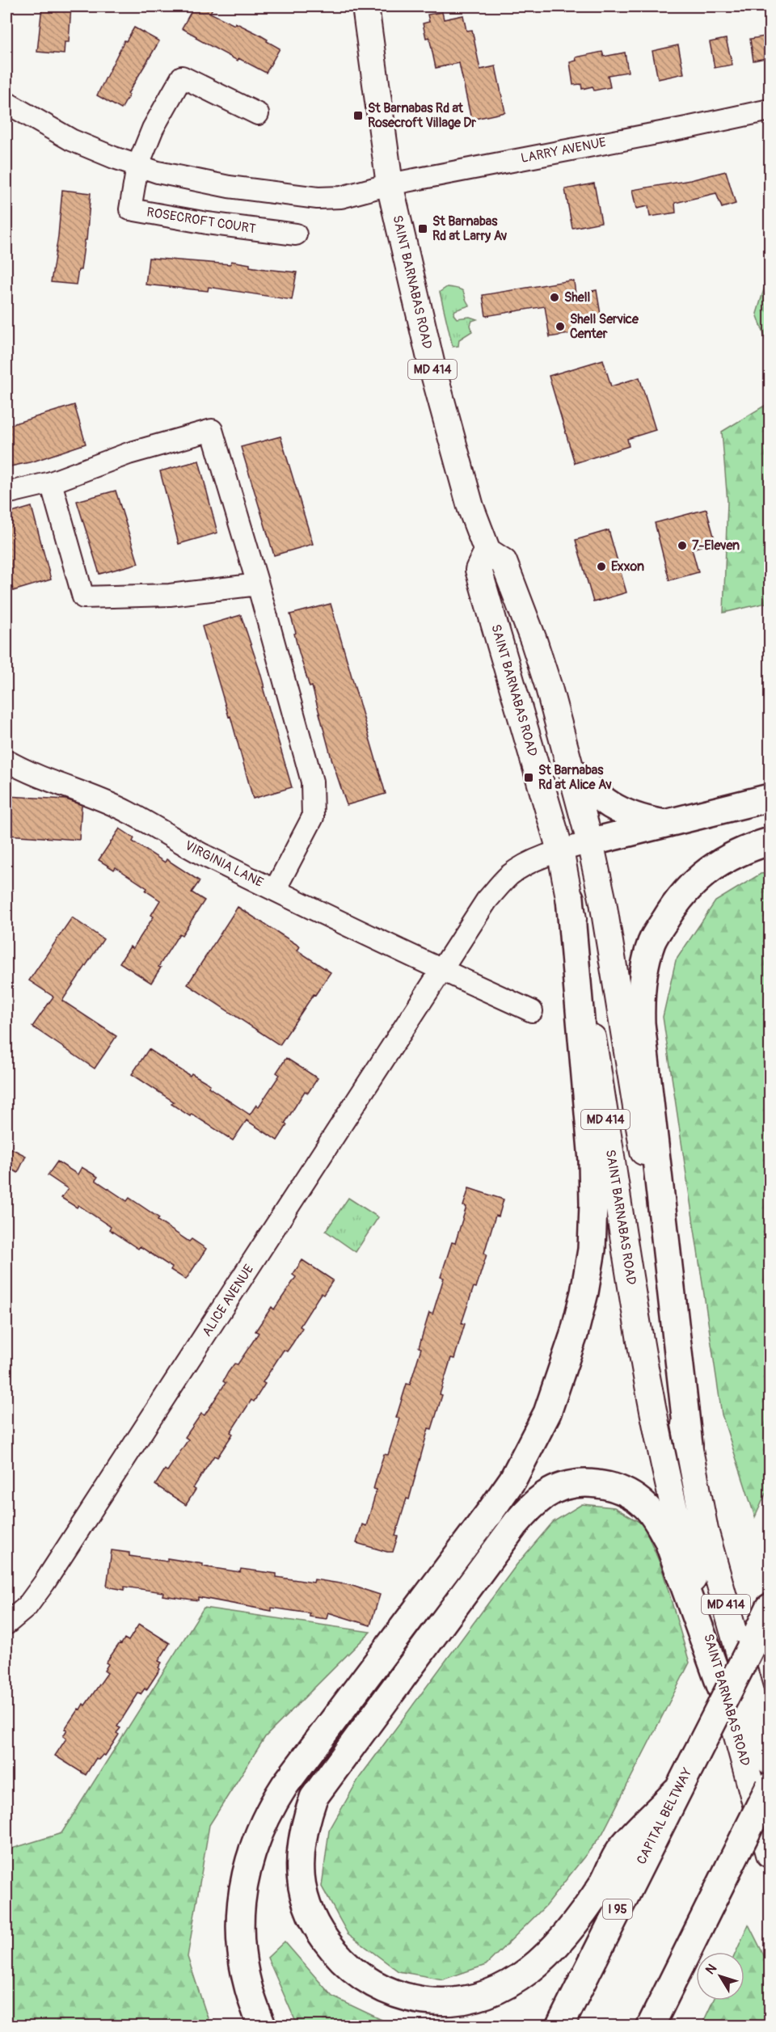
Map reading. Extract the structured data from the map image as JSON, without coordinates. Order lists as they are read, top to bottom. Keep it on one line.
{"streets":{"highway":["CAPITAL BELTWAY","I 95"],"main road":["SAINT BARNABAS ROAD","MD 414"],"street":["LARRY AVENUE","ROSECROFT COURT","VIRGINIA LANE","ALICE AVENUE"]},"crossings":[["LARRY AVENUE","ROSECROFT COURT"],["LARRY AVENUE","SAINT BARNABAS ROAD"],["VIRGINIA LANE","ALICE AVENUE"]],"places":{"transit":["St Barnabas Rd at Rosecroft Village Dr","St Barnabas Rd at Larry Av","St Barnabas Rd at Alice Av"],"other":["Shell","Shell Service Center","7-Eleven","Exxon"]},"north":"top left"}
